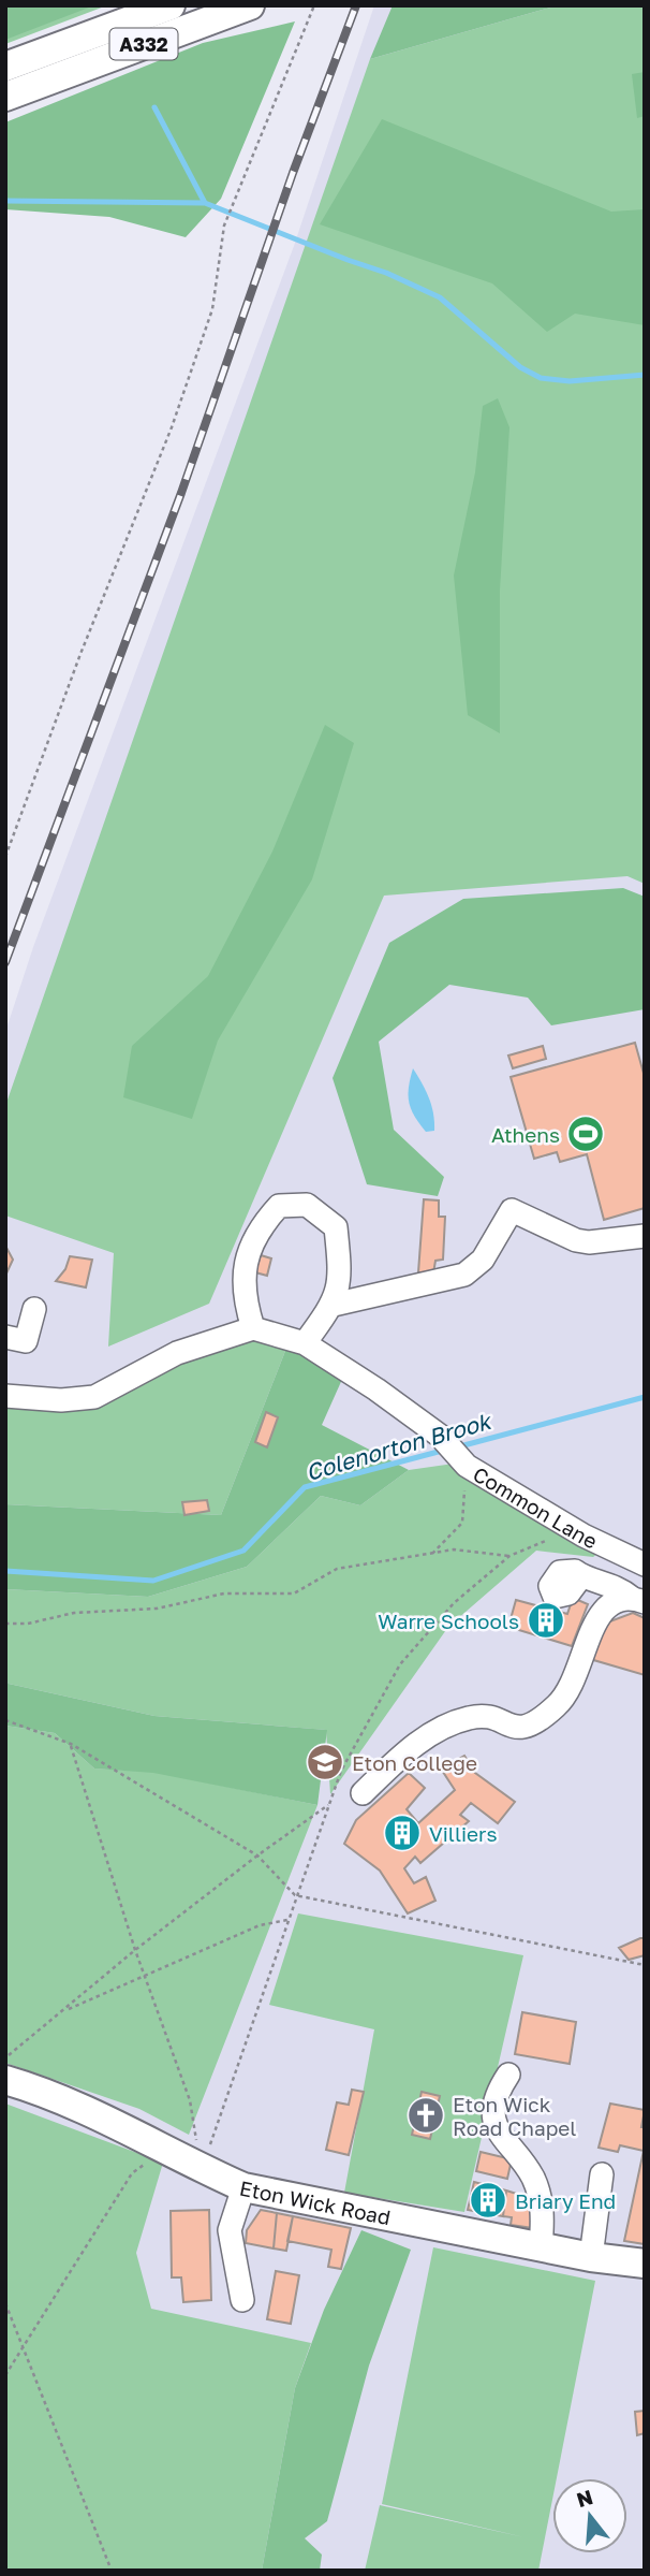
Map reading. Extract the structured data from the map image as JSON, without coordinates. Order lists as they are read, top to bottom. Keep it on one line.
{"streets":{"main road":["A332","Eton Wick Road"],"street":["Common Lane"]},"water":["Colenorton Brook"],"places":{"sports":["Athens"],"building":["Warre Schools","Villiers","Briary End"],"school or university":["Eton College"],"church":["Eton Wick Road Chapel"]},"north":"top"}
